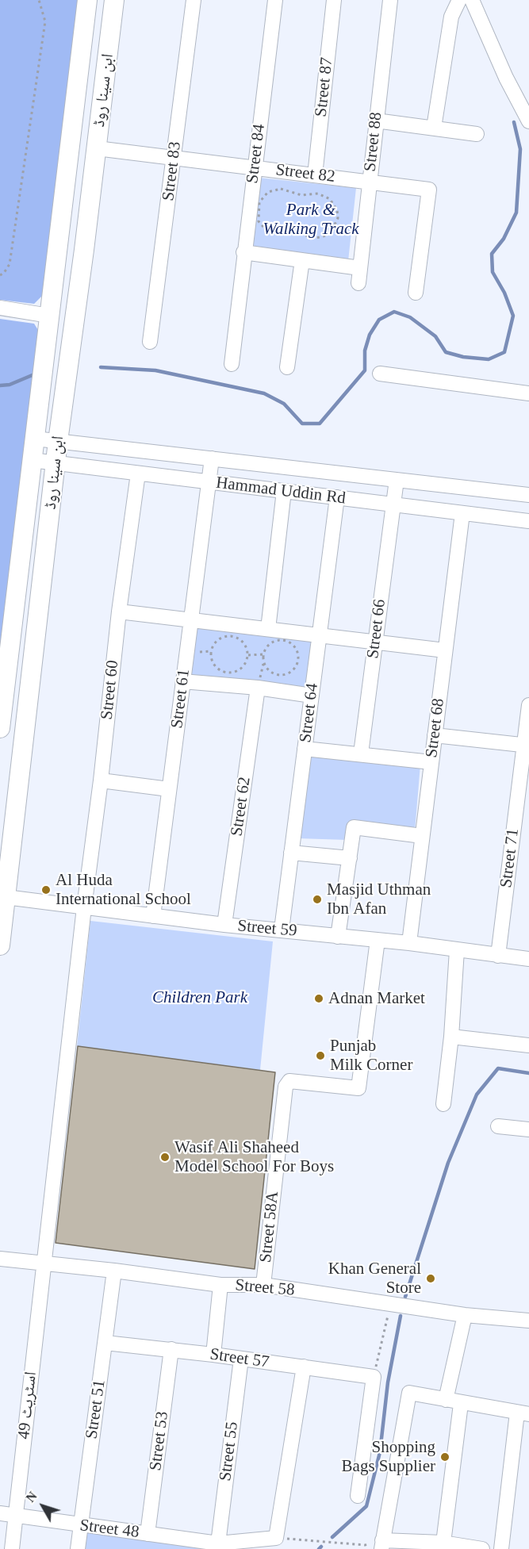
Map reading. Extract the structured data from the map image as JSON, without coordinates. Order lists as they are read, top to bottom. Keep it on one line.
{"streets":{"main road":["ابن سینا روڈ"],"street":["Street 87","Street 88","Street 84","Street 83","Street 82","Hammad Uddin Rd","Street 66","Street 60","Street 61","Street 64","Street 68","Street 62","Street 71","Street 59","Street 58A","Street 58","Street 57","اسٹریٹ 49","Street 51","Street 53","Street 55","Street 48"]},"crossings":[["Street 87","Street 82"],["ابن سینا روڈ","Street 82"],["ابن سینا روڈ","Hammad Uddin Rd"],["ابن سینا روڈ","Street 59"],["Street 88","Street 82"],["Street 84","Street 82"],["Street 83","Street 82"],["Hammad Uddin Rd","Street 66"],["Hammad Uddin Rd","Street 60"],["Hammad Uddin Rd","Street 61"],["Hammad Uddin Rd","Street 64"],["Hammad Uddin Rd","Street 68"],["Street 60","Street 59"],["Street 60","اسٹریٹ 49"],["Street 61","Street 59"],["Street 64","Street 59"],["Street 68","Street 59"],["Street 62","Street 59"],["Street 71","Street 59"],["Street 59","Street 58A"],["Street 59","اسٹریٹ 49"],["Street 58A","Street 58"],["Street 58","اسٹریٹ 49"],["Street 58","Street 51"],["Street 57","Street 51"],["Street 57","Street 53"],["Street 57","Street 55"],["اسٹریٹ 49","Street 48"],["Street 51","Street 48"],["Street 53","Street 48"],["Street 55","Street 48"]],"parks":["Park & Walking Track","Children Park"],"places":["Al Huda International School","Masjid Uthman Ibn Afan","Adnan Market","Punjab Milk Corner","Wasif Ali Shaheed Model School For Boys","Khan General Store","Shopping Bags Supplier"],"north":"top left"}
